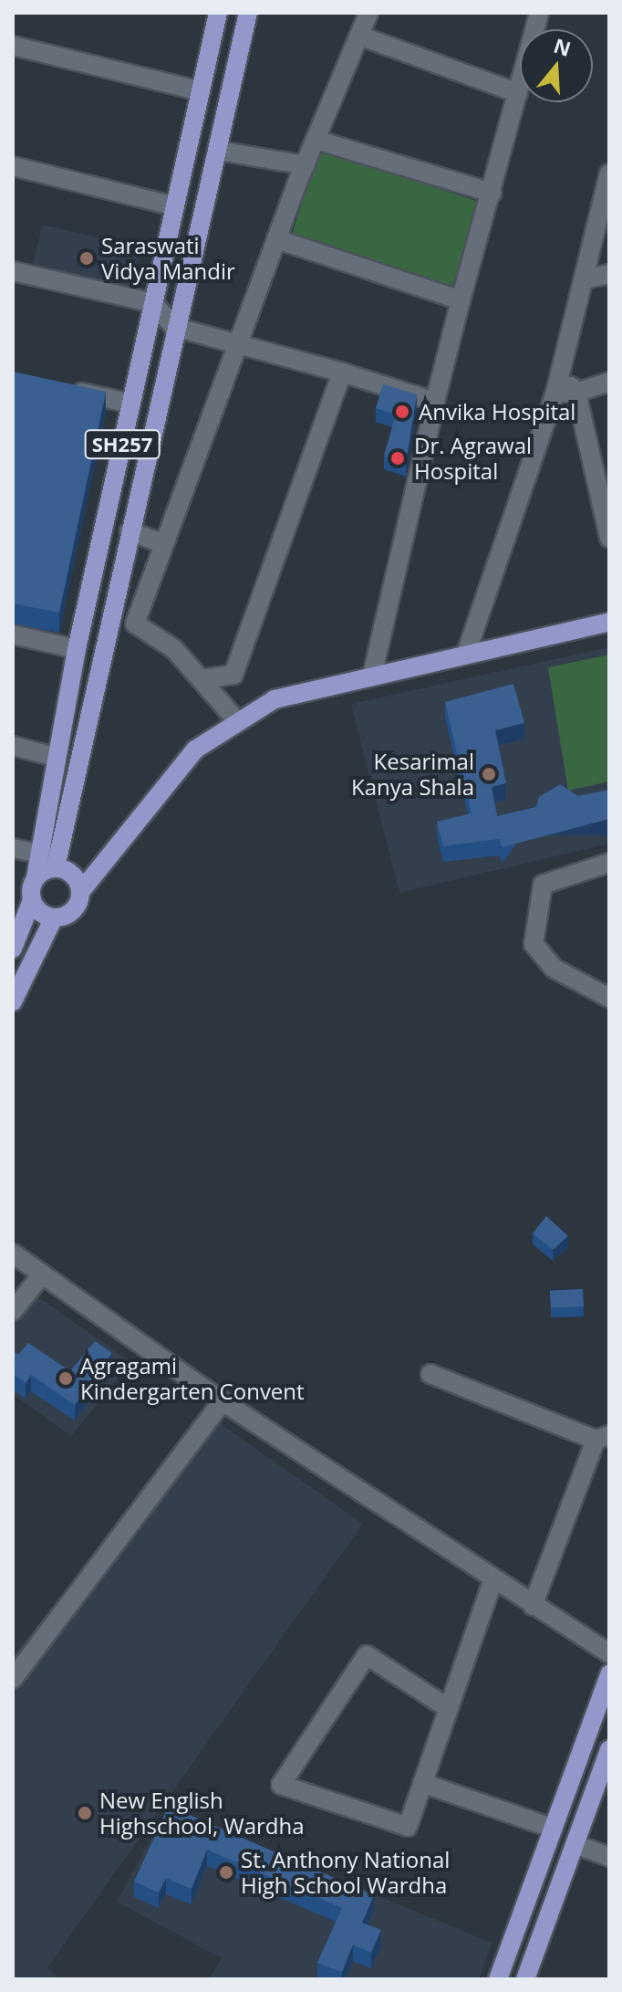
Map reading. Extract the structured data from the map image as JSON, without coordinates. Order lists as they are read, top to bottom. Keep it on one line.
{"streets":{"main road":["SH257"]},"places":["Saraswati Vidya Mandir","Anvika Hospital","Dr. Agrawal Hospital","Kesarimal Kanya Shala","Agragami Kindergarten Convent","New English Highschool, Wardha","St. Anthony National High School Wardha"],"north":"top"}
